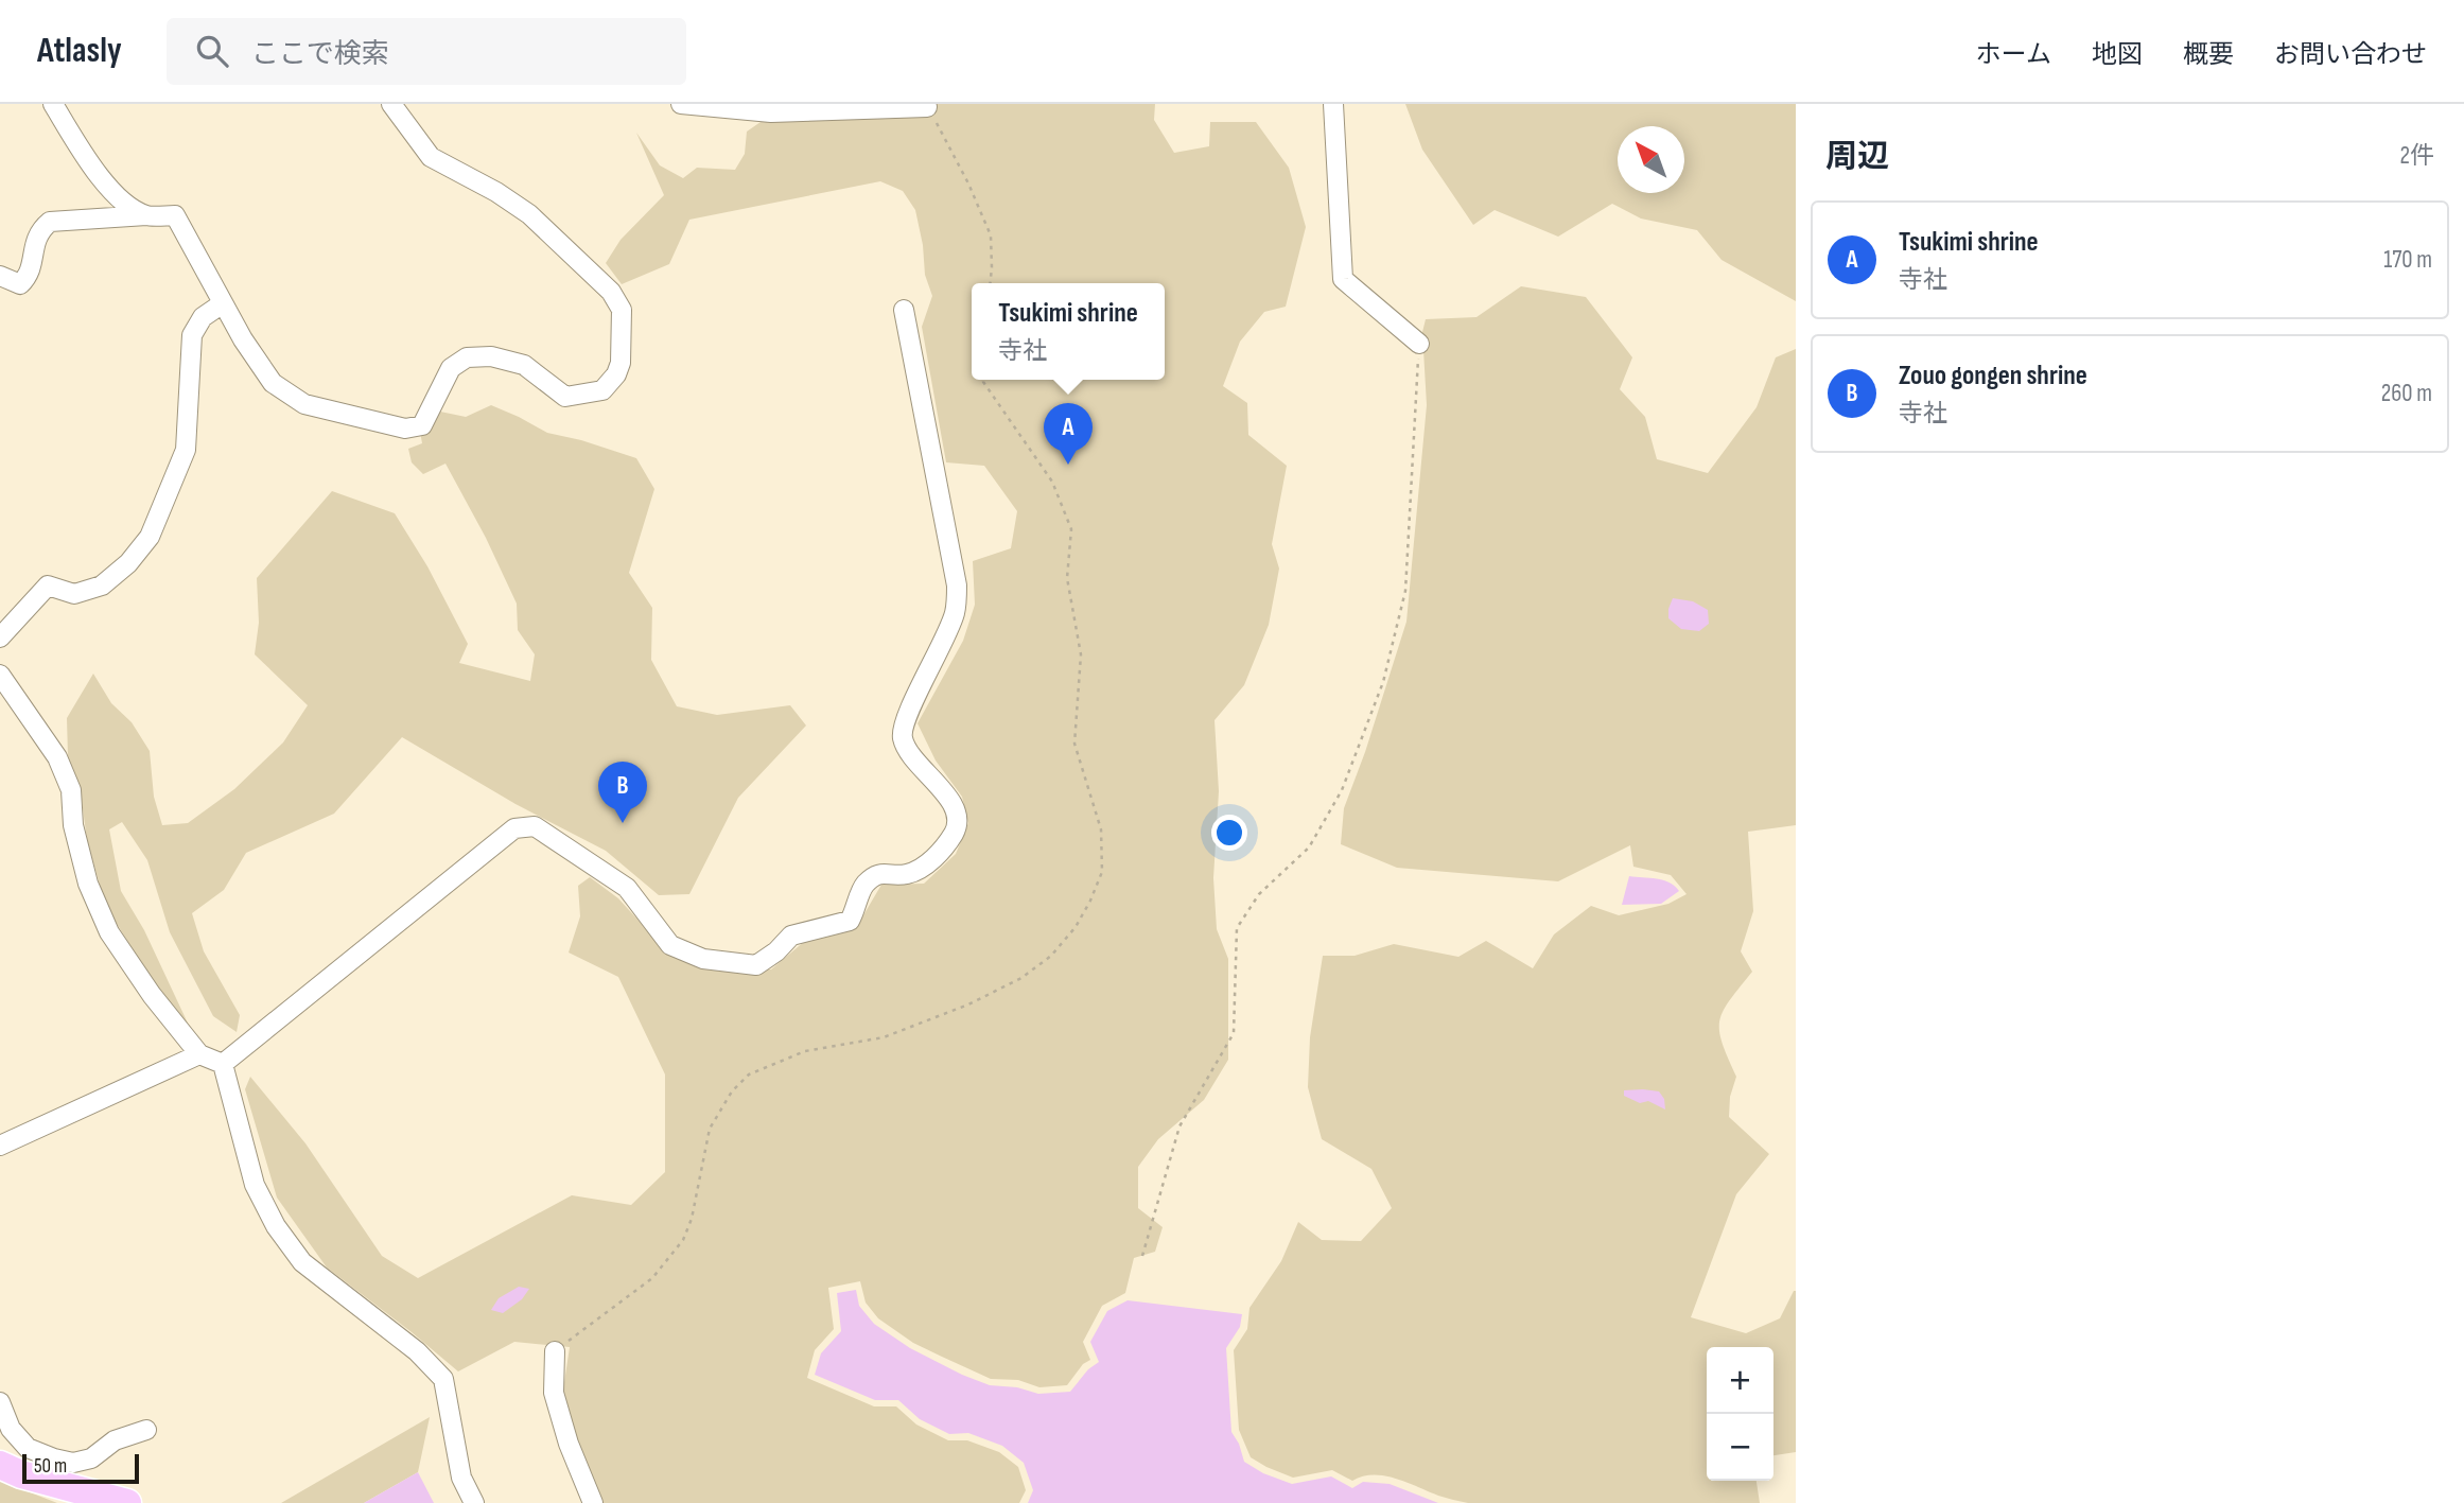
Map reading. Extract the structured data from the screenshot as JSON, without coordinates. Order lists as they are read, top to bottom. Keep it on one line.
{"scale_bar":"50 m","north":"top left","page":{"header":"Atlasly","search":"ここで検索","nav":["ホーム","地図","概要","お問い合わせ"],"heading":["周辺","2件"],"list":[{"mark":"A","name":"Tsukimi shrine","note":"寺社","value":"170 m"},{"mark":"B","name":"Zouo gongen shrine","note":"寺社","value":"260 m"}],"popup":["Tsukimi shrine","寺社"],"pins":["A","B"],"map_buttons":["+","−"],"scale":"50 m"}}
